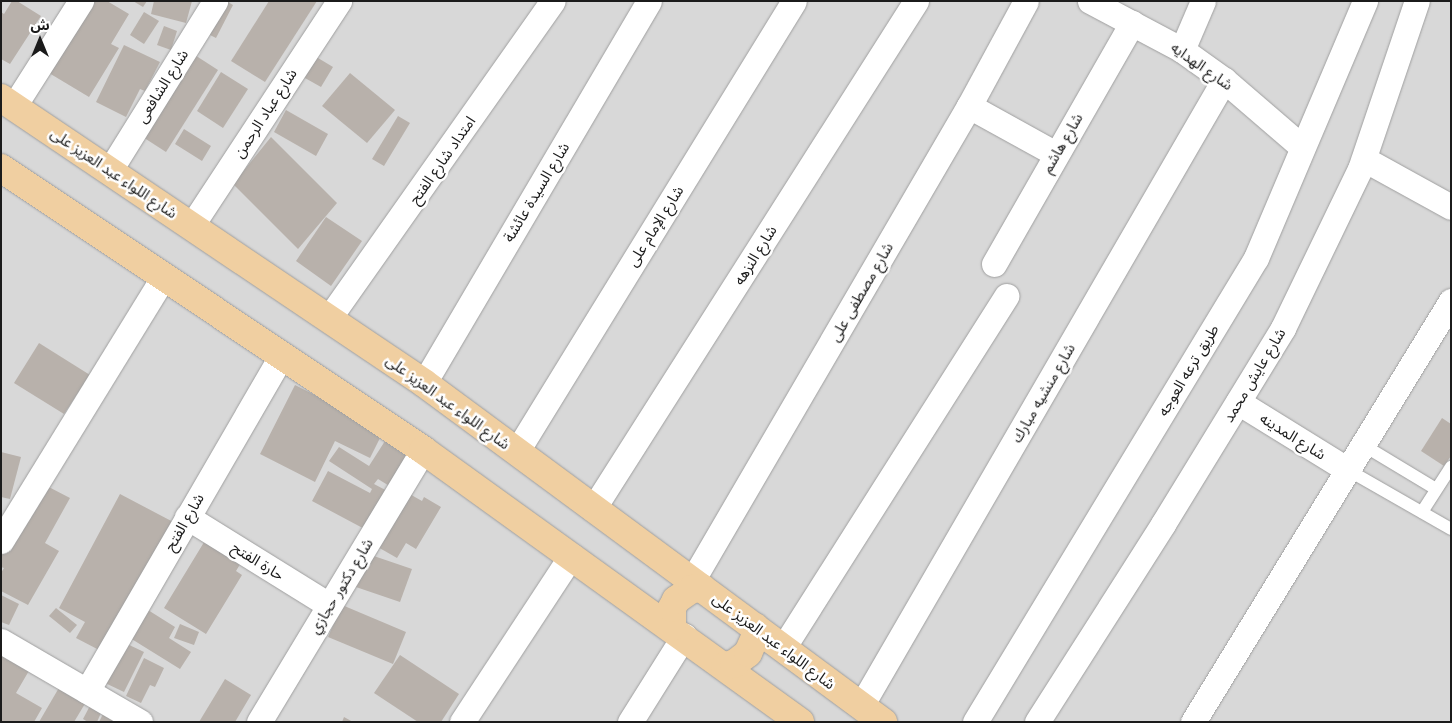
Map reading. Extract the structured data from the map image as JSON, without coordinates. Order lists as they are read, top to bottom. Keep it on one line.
{"streets":{"main road":["شارع اللواء عبد العزيز على"],"street":["شارع الهدايه","شارع الشافعى","شارع عباد الرحمن","شارع هاشم","امتداد شارع الفتح","شارع السيدة عائشة","شارع الإمام على","شارع النزهه","شارع مصطفى على","طريق ترعه العوجه","شارع عايش محمد","شارع منشيه مبارك","شارع المدينه","شارع الفتح","حارة الفتح","شارع دكتور حجازي"]},"crossings":[["شارع الهدايه","شارع هاشم"],["شارع الهدايه","طريق ترعه العوجه"],["شارع الهدايه","شارع منشيه مبارك"],["شارع الشافعى","شارع اللواء عبد العزيز على"],["شارع عباد الرحمن","شارع اللواء عبد العزيز على"],["امتداد شارع الفتح","شارع اللواء عبد العزيز على"],["شارع اللواء عبد العزيز على","شارع السيدة عائشة"],["شارع اللواء عبد العزيز على","شارع الإمام على"],["شارع اللواء عبد العزيز على","شارع النزهه"],["شارع اللواء عبد العزيز على","شارع مصطفى على"],["شارع اللواء عبد العزيز على","شارع منشيه مبارك"],["شارع عايش محمد","شارع المدينه"],["شارع الفتح","حارة الفتح"],["حارة الفتح","شارع دكتور حجازي"]],"north":"top"}
